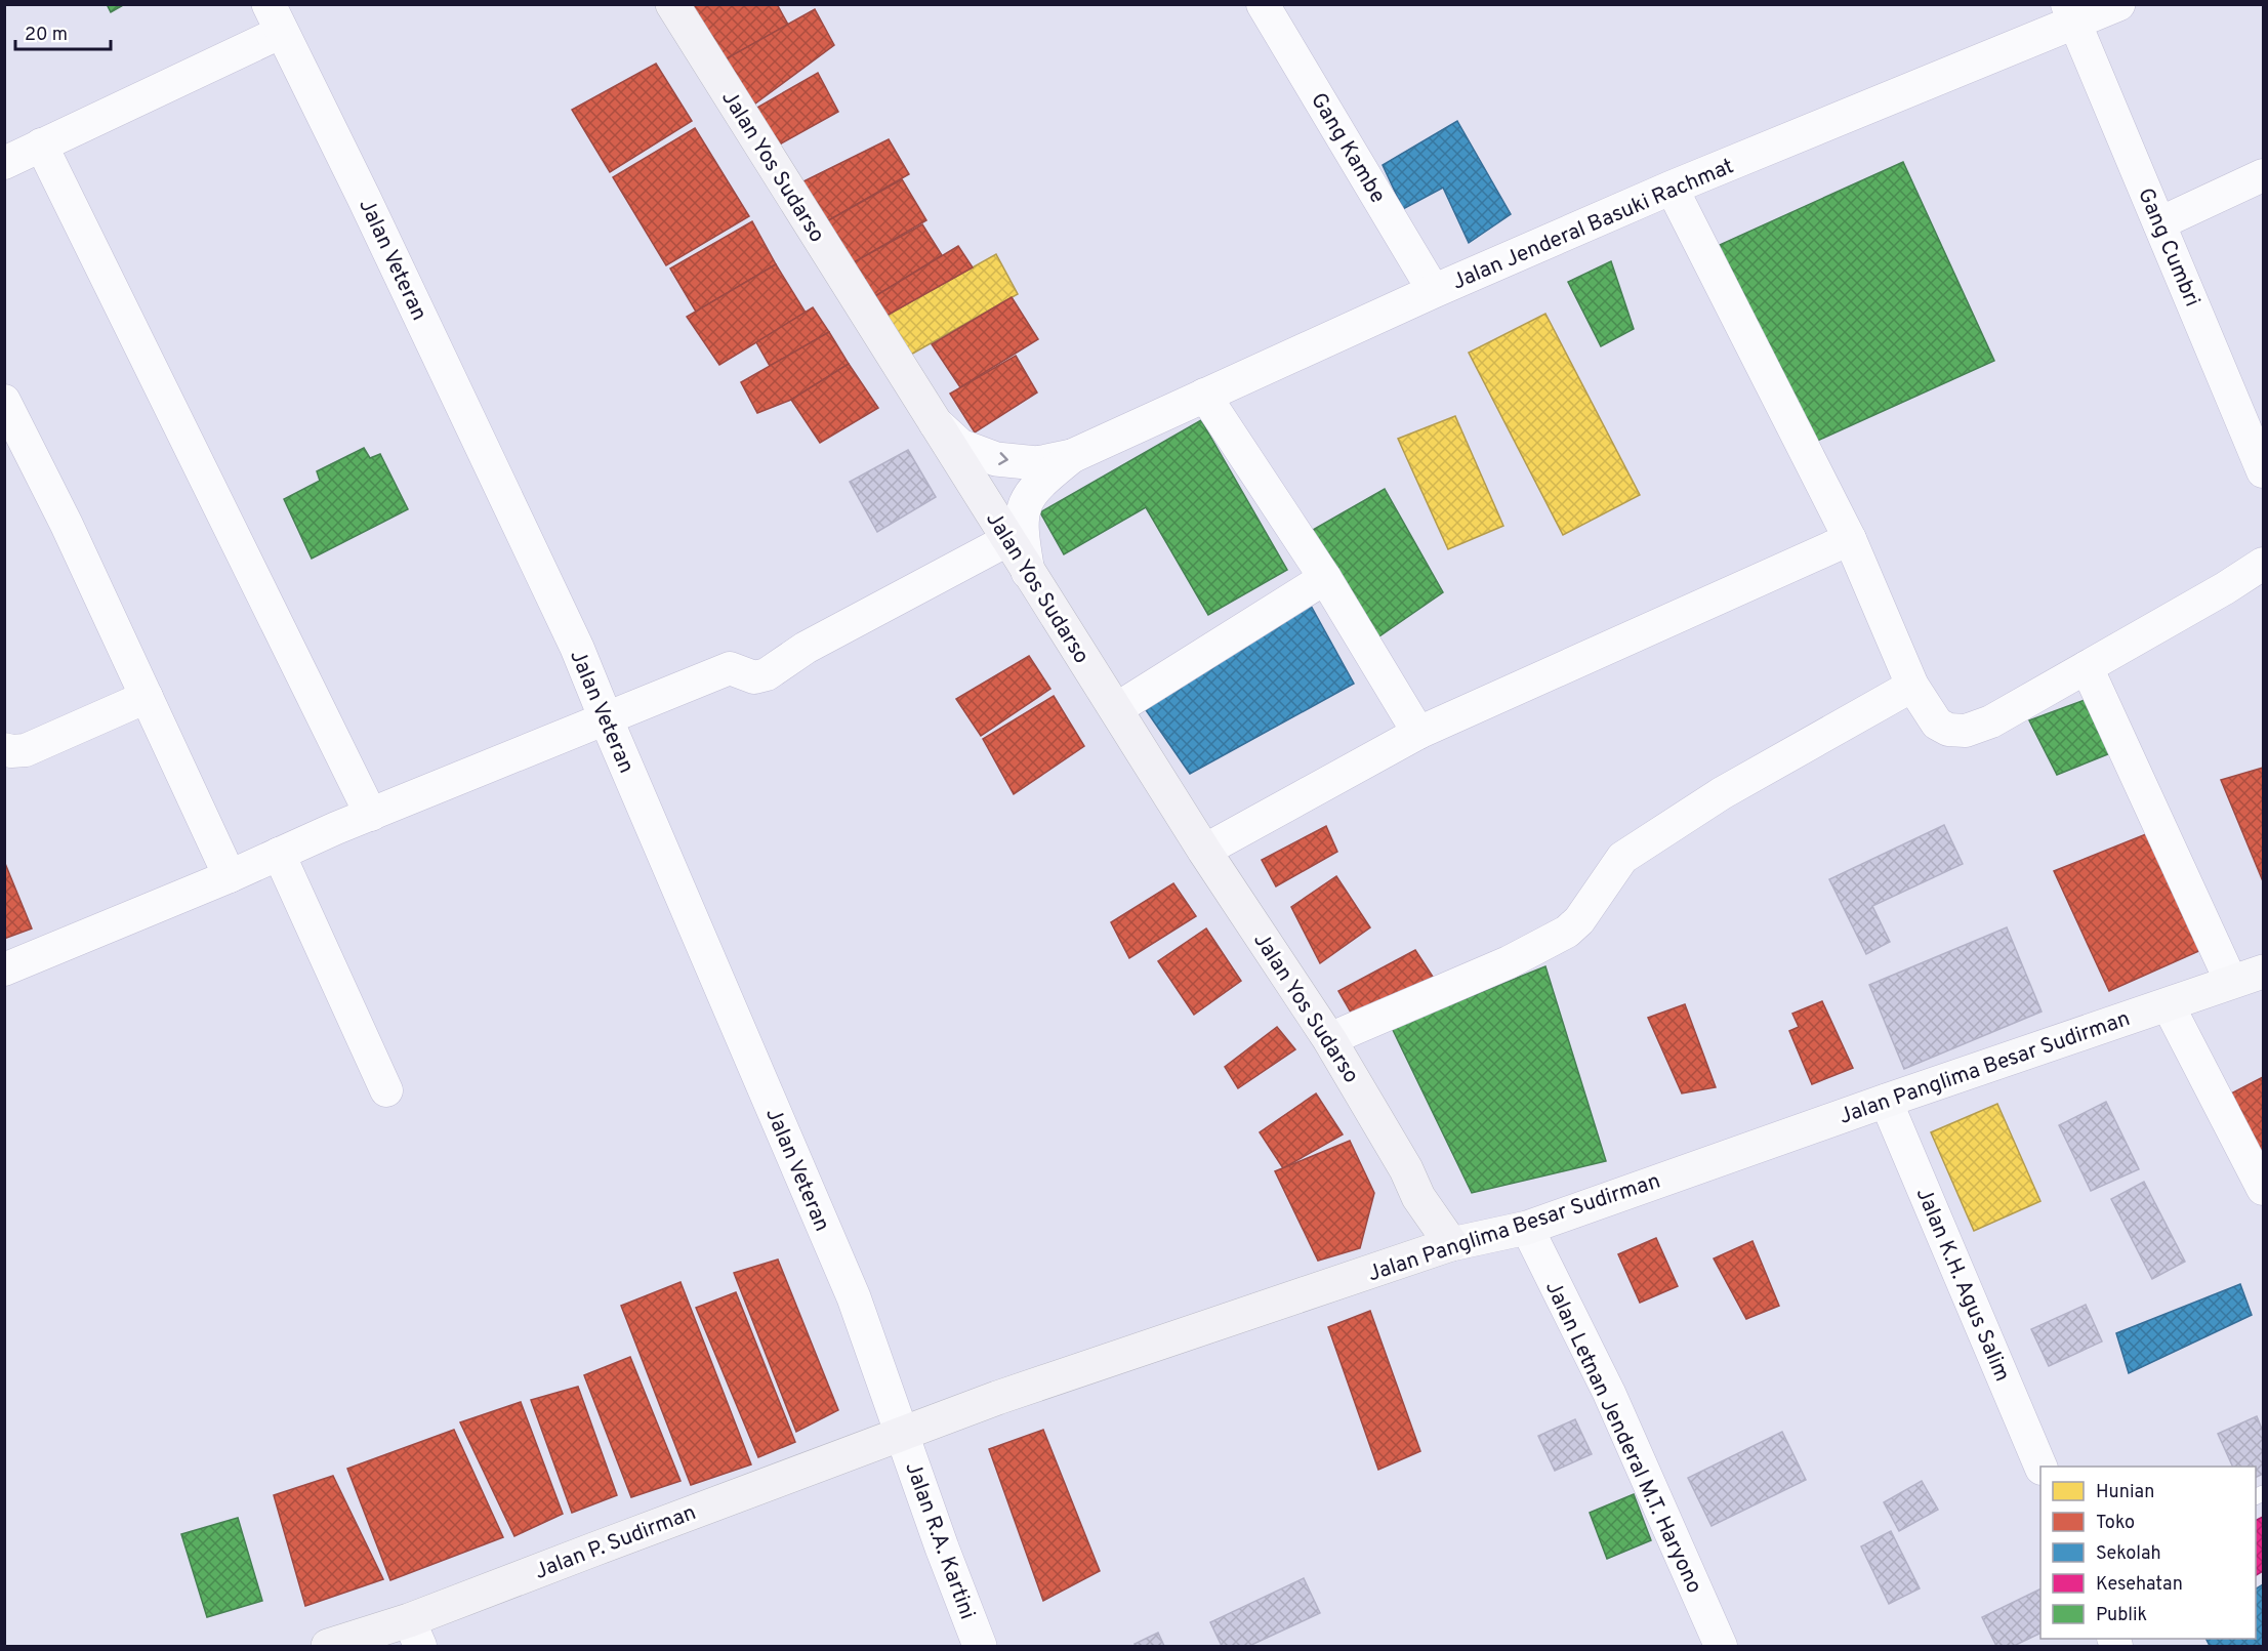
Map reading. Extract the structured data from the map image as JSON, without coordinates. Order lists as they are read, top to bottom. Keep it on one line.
{"streets":{"highway":["Jalan Yos Sudarso","Jalan Panglima Besar Sudirman","Jalan P. Sudirman"],"street":["Gang Kambe","Jalan Jenderal Basuki Rachmat","Gang Cumbri","Jalan Veteran","Jalan K.H. Agus Salim","Jalan Letnan Jenderal M.T. Haryono","Jalan R.A. Kartini"]},"crossings":[["Gang Kambe","Jalan Jenderal Basuki Rachmat"],["Jalan Yos Sudarso","Jalan Panglima Besar Sudirman"],["Jalan Jenderal Basuki Rachmat","Gang Cumbri"],["Jalan Veteran","Jalan Panglima Besar Sudirman"],["Jalan Veteran","Jalan R.A. Kartini"],["Jalan Veteran","Jalan P. Sudirman"],["Jalan Panglima Besar Sudirman","Jalan K.H. Agus Salim"],["Jalan Panglima Besar Sudirman","Jalan Letnan Jenderal M.T. Haryono"],["Jalan Panglima Besar Sudirman","Jalan R.A. Kartini"],["Jalan Panglima Besar Sudirman","Jalan P. Sudirman"],["Jalan R.A. Kartini","Jalan P. Sudirman"]],"legend":["Hunian","Toko","Sekolah","Kesehatan","Publik"],"scale_bar":"20 m"}
